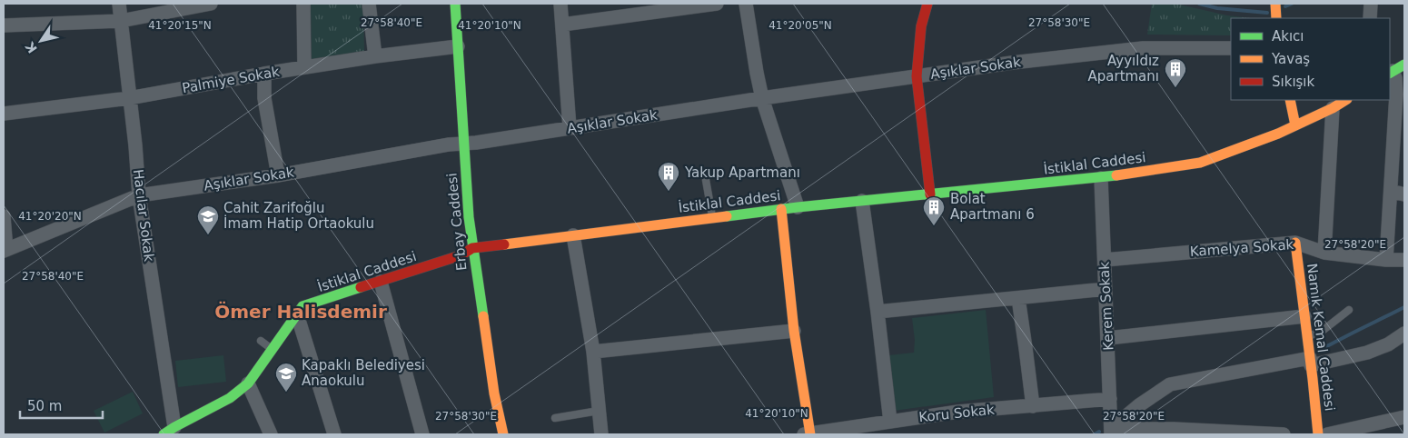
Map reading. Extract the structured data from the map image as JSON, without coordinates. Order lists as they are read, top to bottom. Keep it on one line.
{"streets":{"street":["Aşıklar Sokak","Palmiye Sokak","İstiklal Caddesi","Hacılar Sokak","Erbay Caddesi","Kamelya Sokak","Kerem Sokak","Namık Kemal Caddesi","Koru Sokak"]},"crossings":[["Aşıklar Sokak","Hacılar Sokak"],["Aşıklar Sokak","Erbay Caddesi"],["Palmiye Sokak","Hacılar Sokak"],["Palmiye Sokak","Erbay Caddesi"],["İstiklal Caddesi","Hacılar Sokak"],["İstiklal Caddesi","Erbay Caddesi"],["İstiklal Caddesi","Kerem Sokak"],["Kamelya Sokak","Kerem Sokak"],["Kamelya Sokak","Namık Kemal Caddesi"],["Kerem Sokak","Koru Sokak"]],"districts":["Ömer Halisdemir"],"places":{"building":["Ayyıldız Apartmanı","Yakup Apartmanı","Bolat Apartmanı 6"],"school or university":["Cahit Zarifoğlu İmam Hatip Ortaokulu","Kapaklı Belediyesi Anaokulu"]},"legend":["Akıcı","Yavaş","Sıkışık"],"scale_bar":"50 m","north":"bottom left","coordinates":["27°58'40\"E","27°58'30\"E","41°20'15\"N","41°20'10\"N","41°20'05\"N","41°20'20\"N","27°58'20\"E"]}
